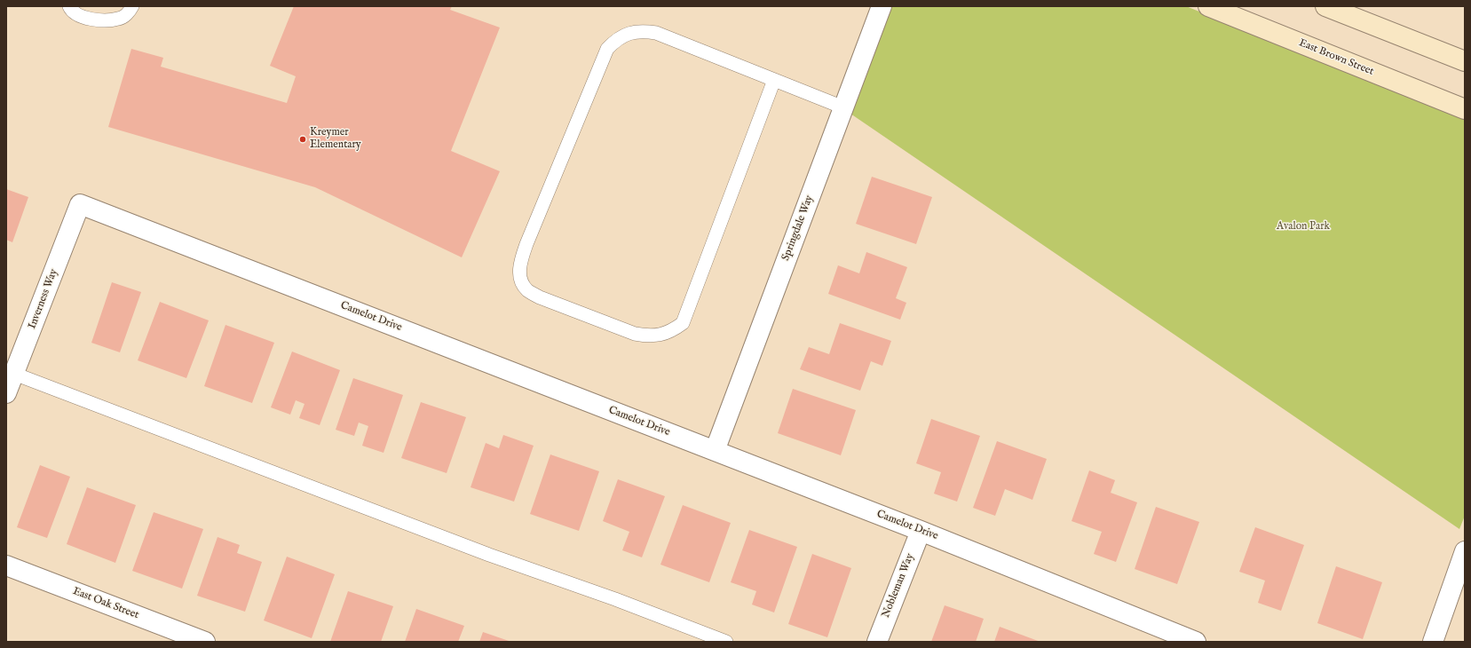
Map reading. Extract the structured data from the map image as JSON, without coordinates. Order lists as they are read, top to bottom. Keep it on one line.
{"streets":{"main road":["East Brown Street"],"street":["Springdale Way","Inverness Way","Camelot Drive","Nobleman Way","East Oak Street"]},"crossings":[["Springdale Way","Camelot Drive"],["Inverness Way","Camelot Drive"],["Camelot Drive","Nobleman Way"]],"parks":["Avalon Park"],"places":["Kreymer Elementary"]}
